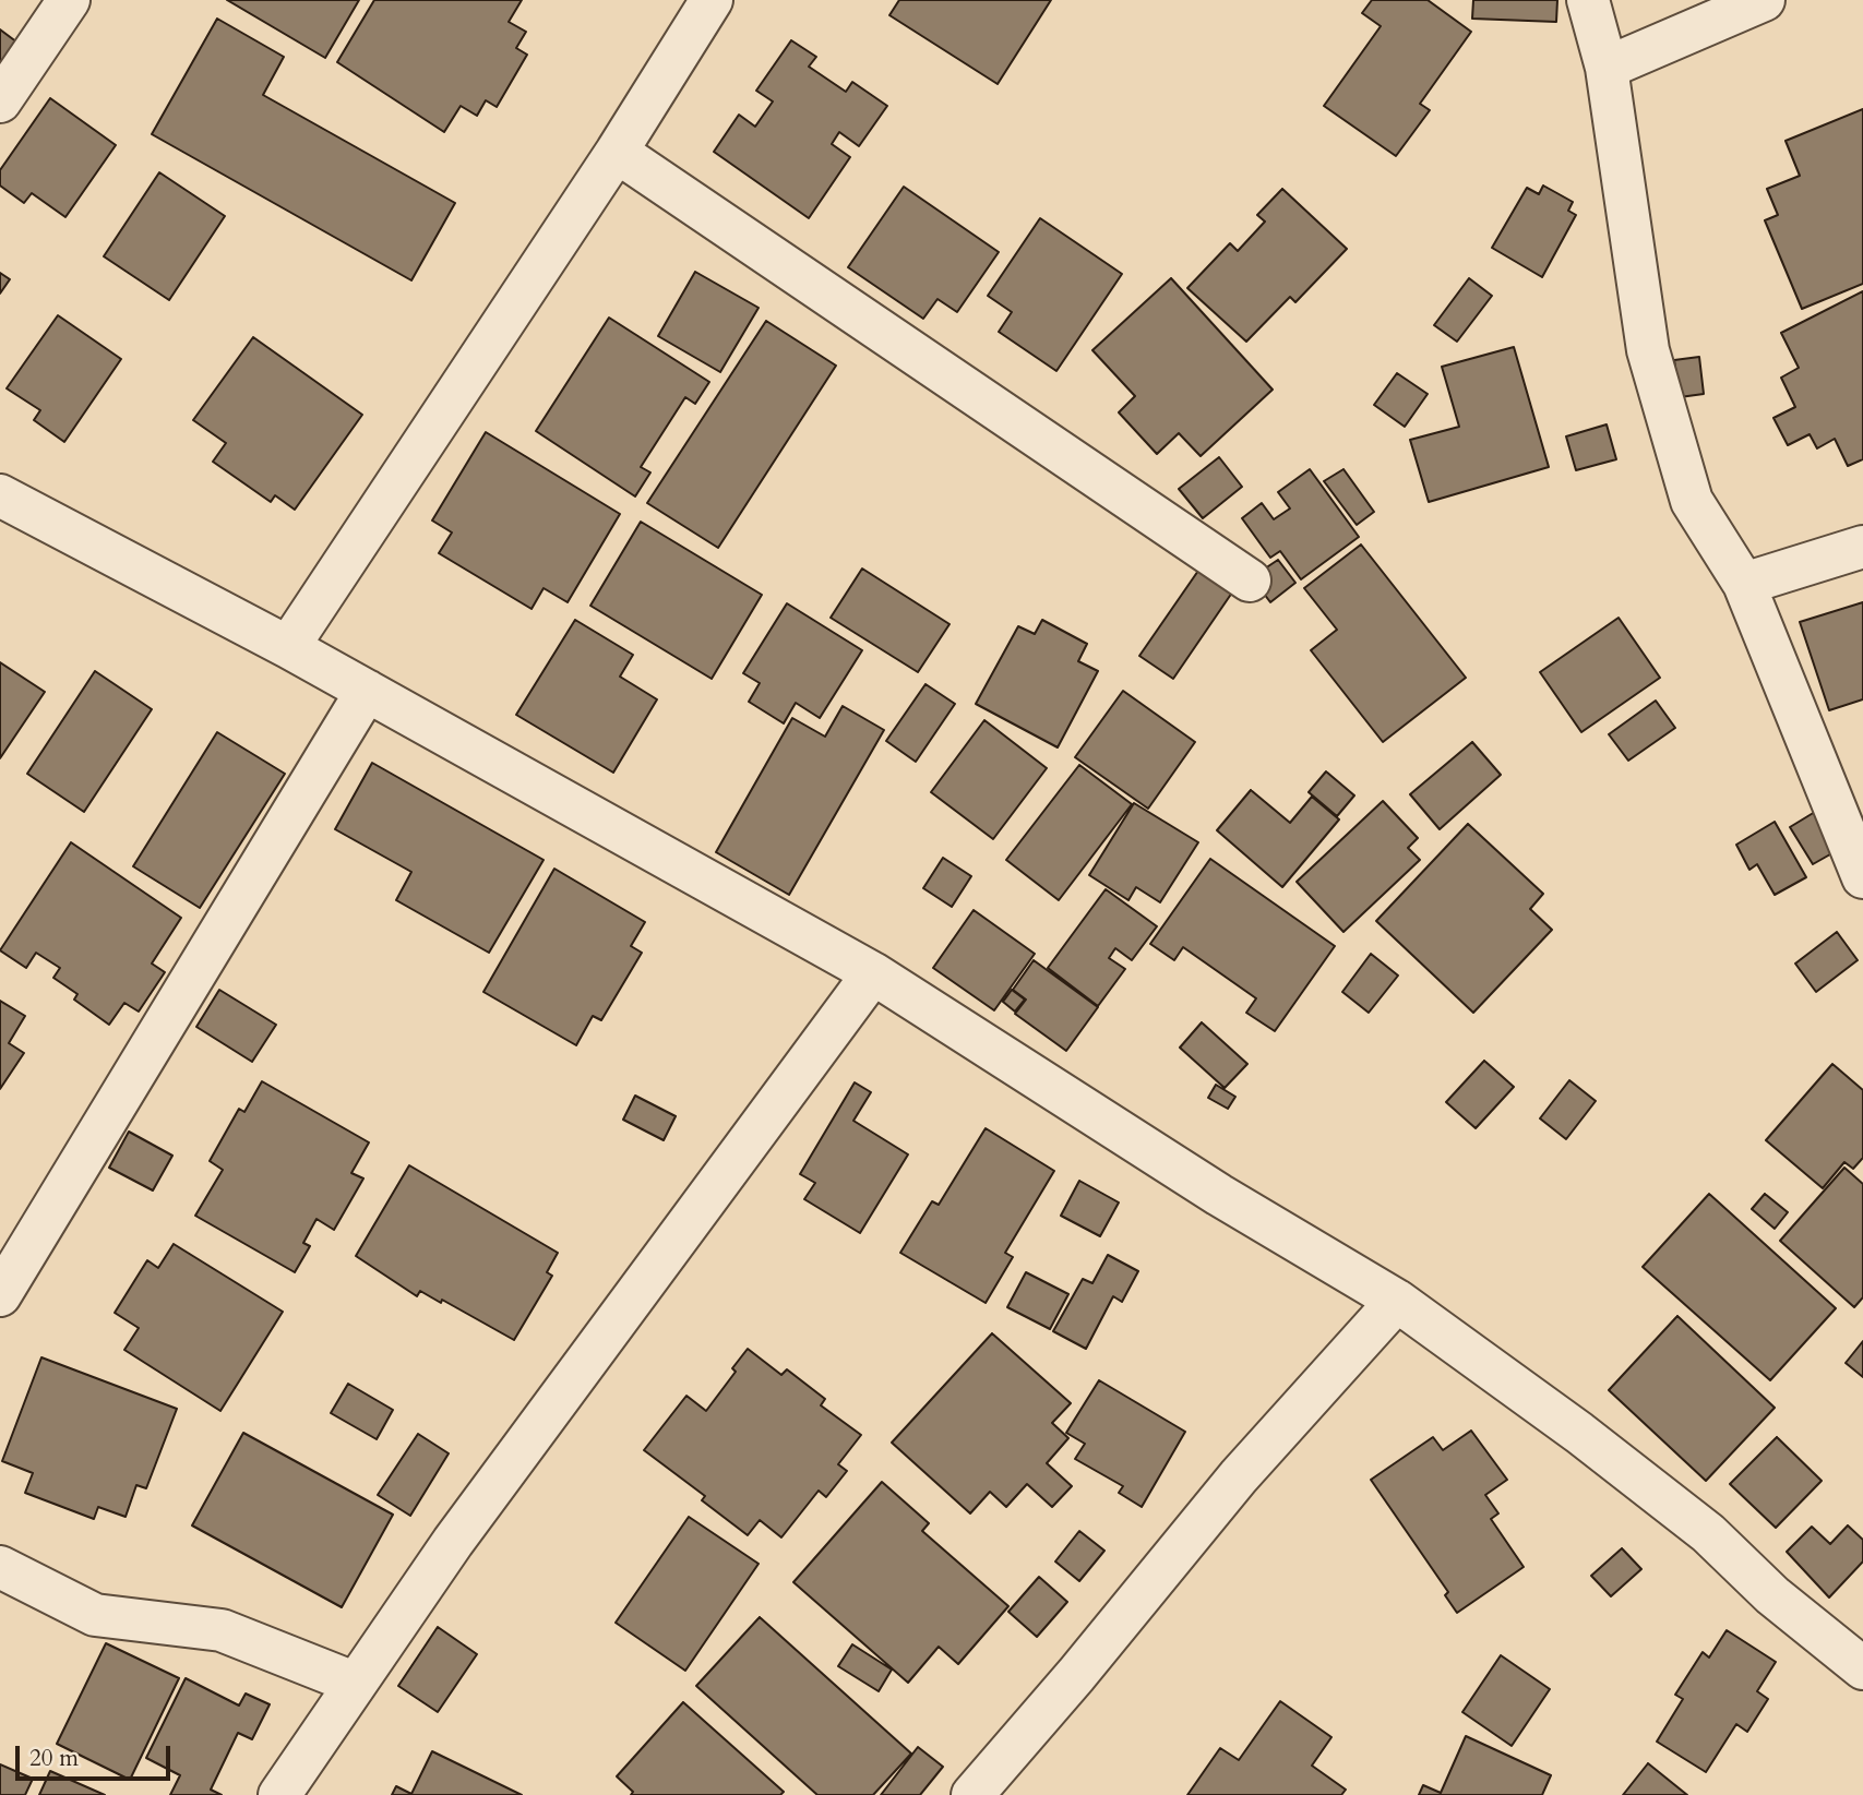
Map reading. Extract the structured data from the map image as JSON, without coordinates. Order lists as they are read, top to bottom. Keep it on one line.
{"scale_bar":"20 m"}
